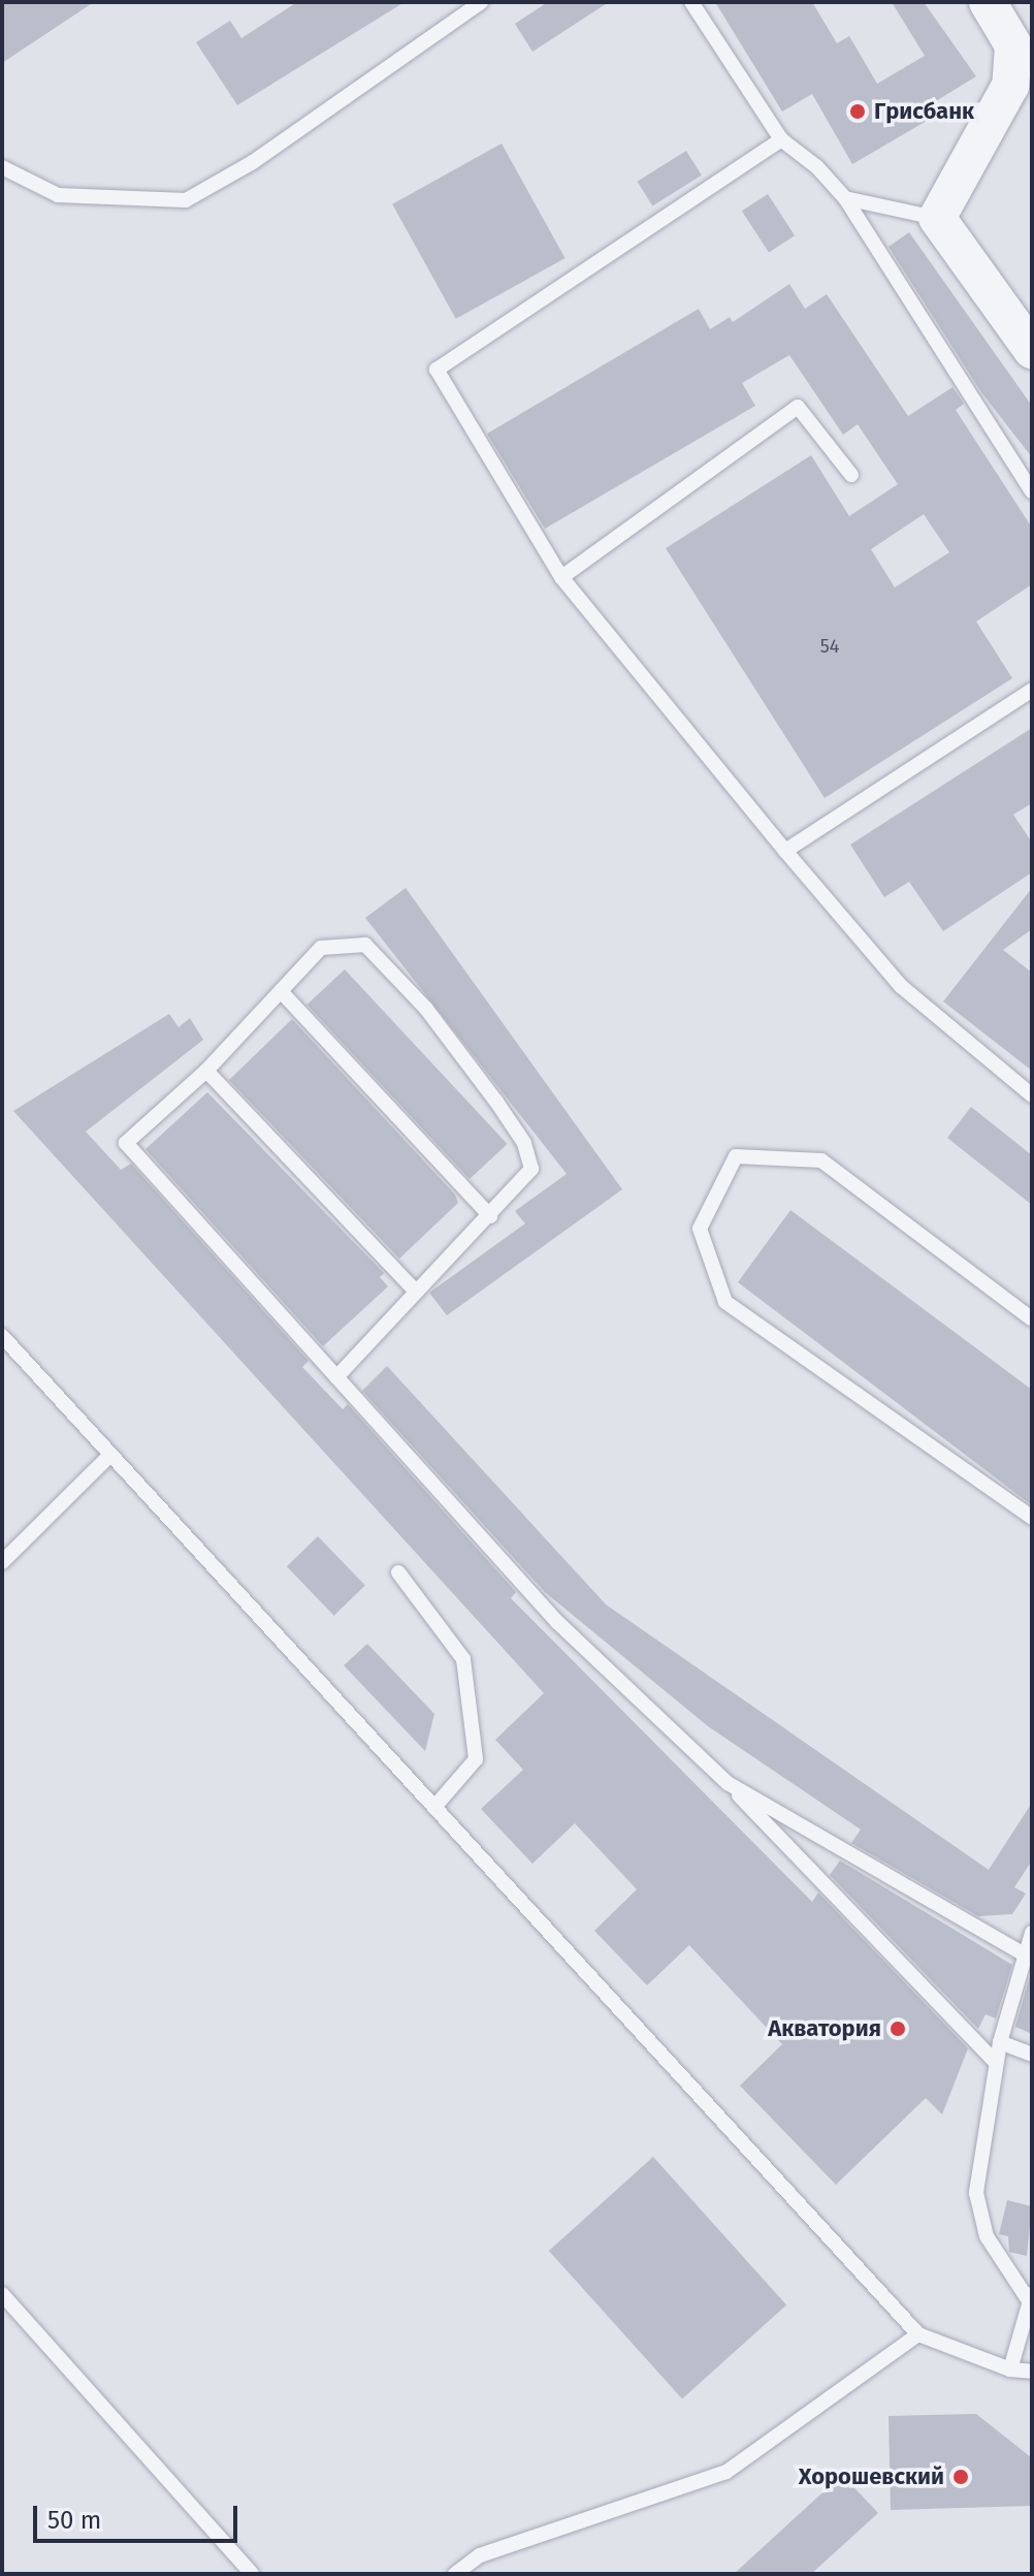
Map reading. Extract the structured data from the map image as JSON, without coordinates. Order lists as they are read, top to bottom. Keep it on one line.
{"places":["Грисбанк","Акватория","Хорошевский"],"house_numbers":["54"],"scale_bar":"50 m"}
